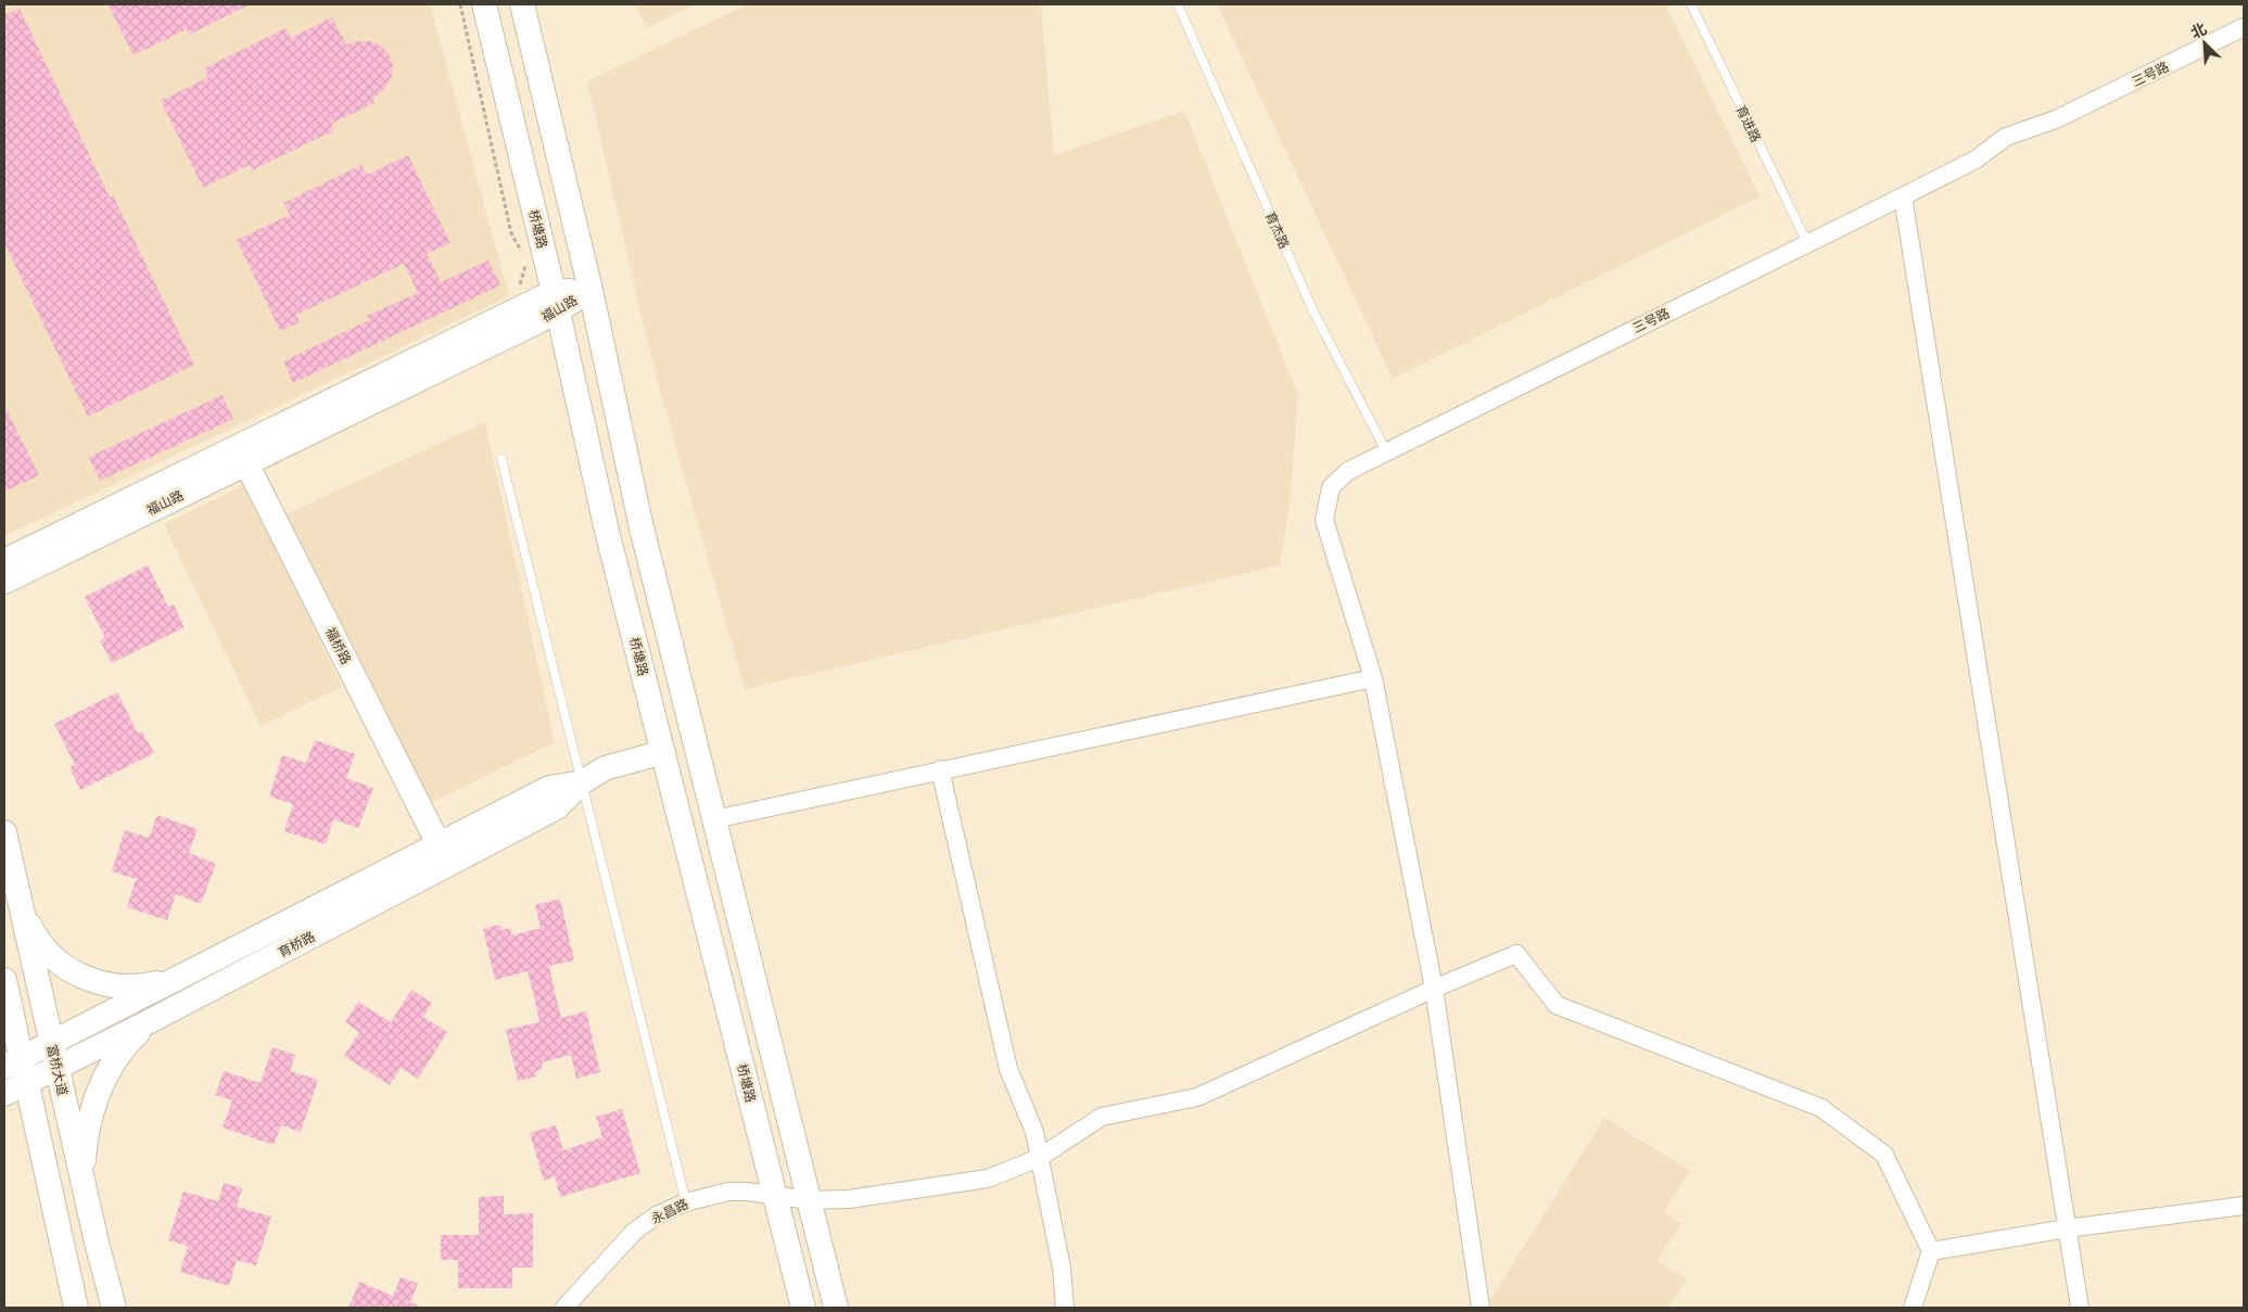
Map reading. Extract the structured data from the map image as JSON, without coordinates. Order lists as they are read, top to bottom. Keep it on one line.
{"streets":{"street":["三号路","桥塘路","福山路","福桥路","育桥路","富桥大道","永昌路"],"lane":["育进路","育杰路"]},"crossings":[["三号路","育进路"],["三号路","育杰路"],["桥塘路","福山路"],["桥塘路","育桥路"],["桥塘路","永昌路"],["福山路","福桥路"],["福桥路","育桥路"],["育桥路","富桥大道"]],"north":"top left"}
